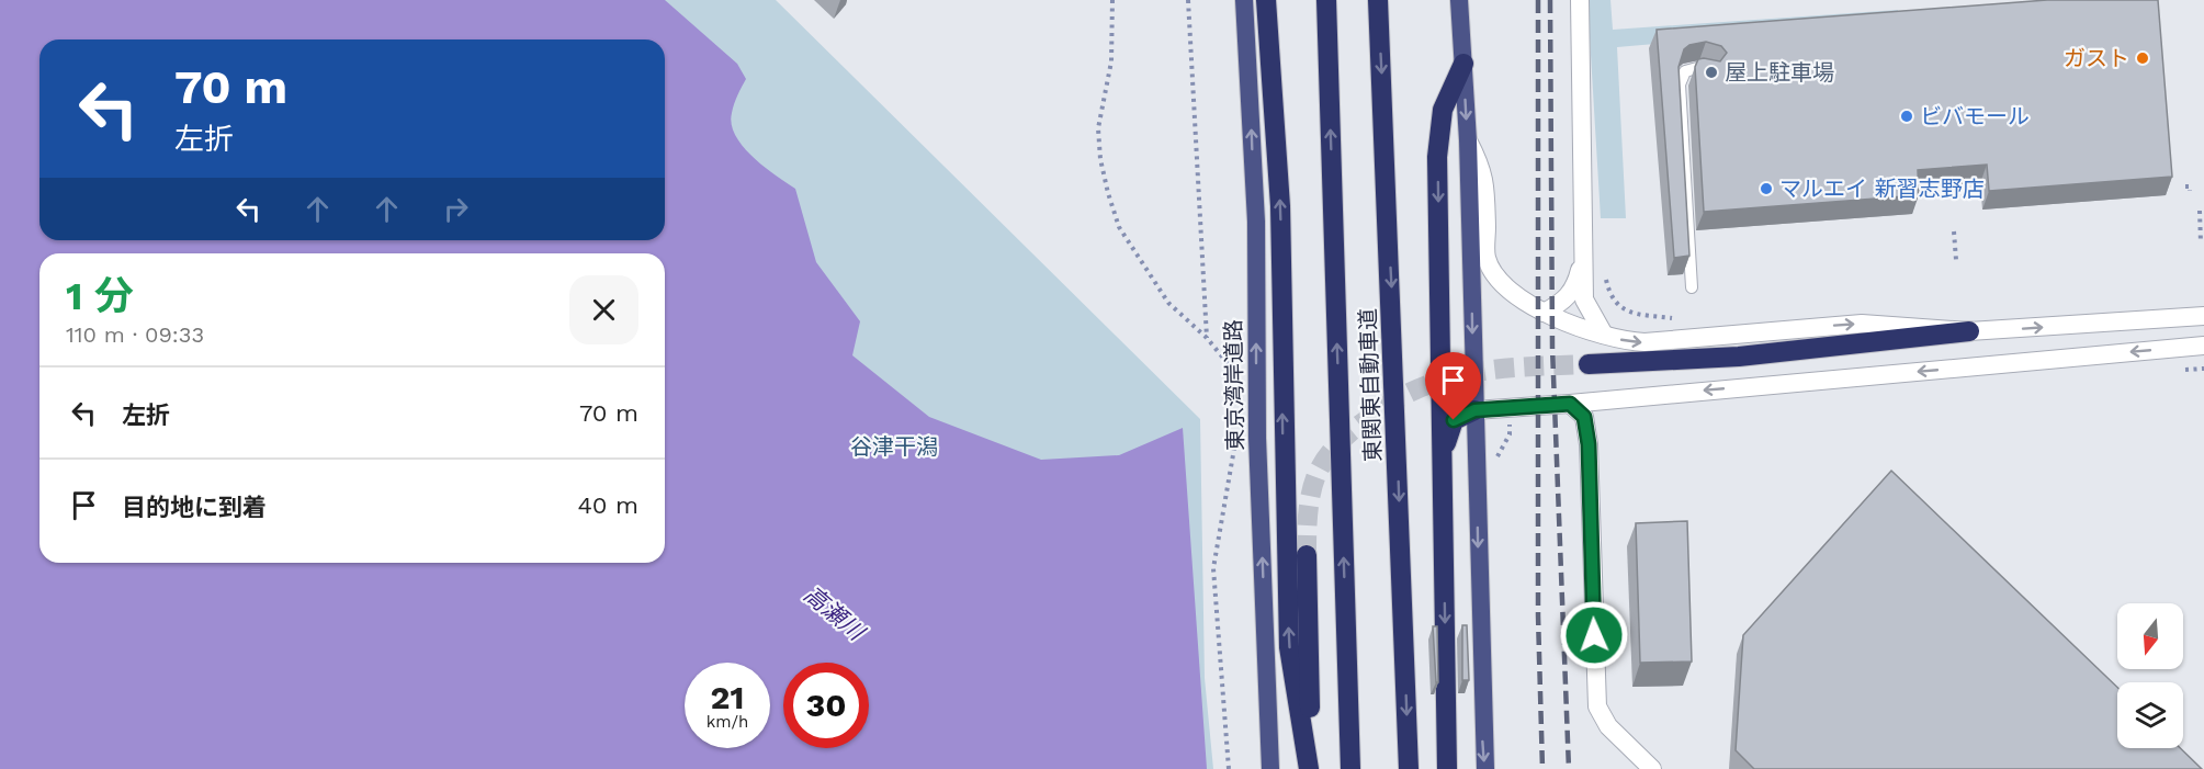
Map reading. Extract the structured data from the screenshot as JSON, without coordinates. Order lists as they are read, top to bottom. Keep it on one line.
{"streets":{"highway":["東京湾岸道路","東関東自動車道"]},"water":["高瀬川"],"parks":["谷津干潟"],"places":["ガスト","屋上駐車場","ビバモール","マルエイ 新習志野店"],"north":"bottom","page":{"turn":["70 m","左折"],"heading":["1 分","110 m · 09:33"],"list":[{"name":"左折","value":"70 m"},{"name":"目的地に到着","value":"40 m"}],"speed":"21 km/h","limit":"30"}}
